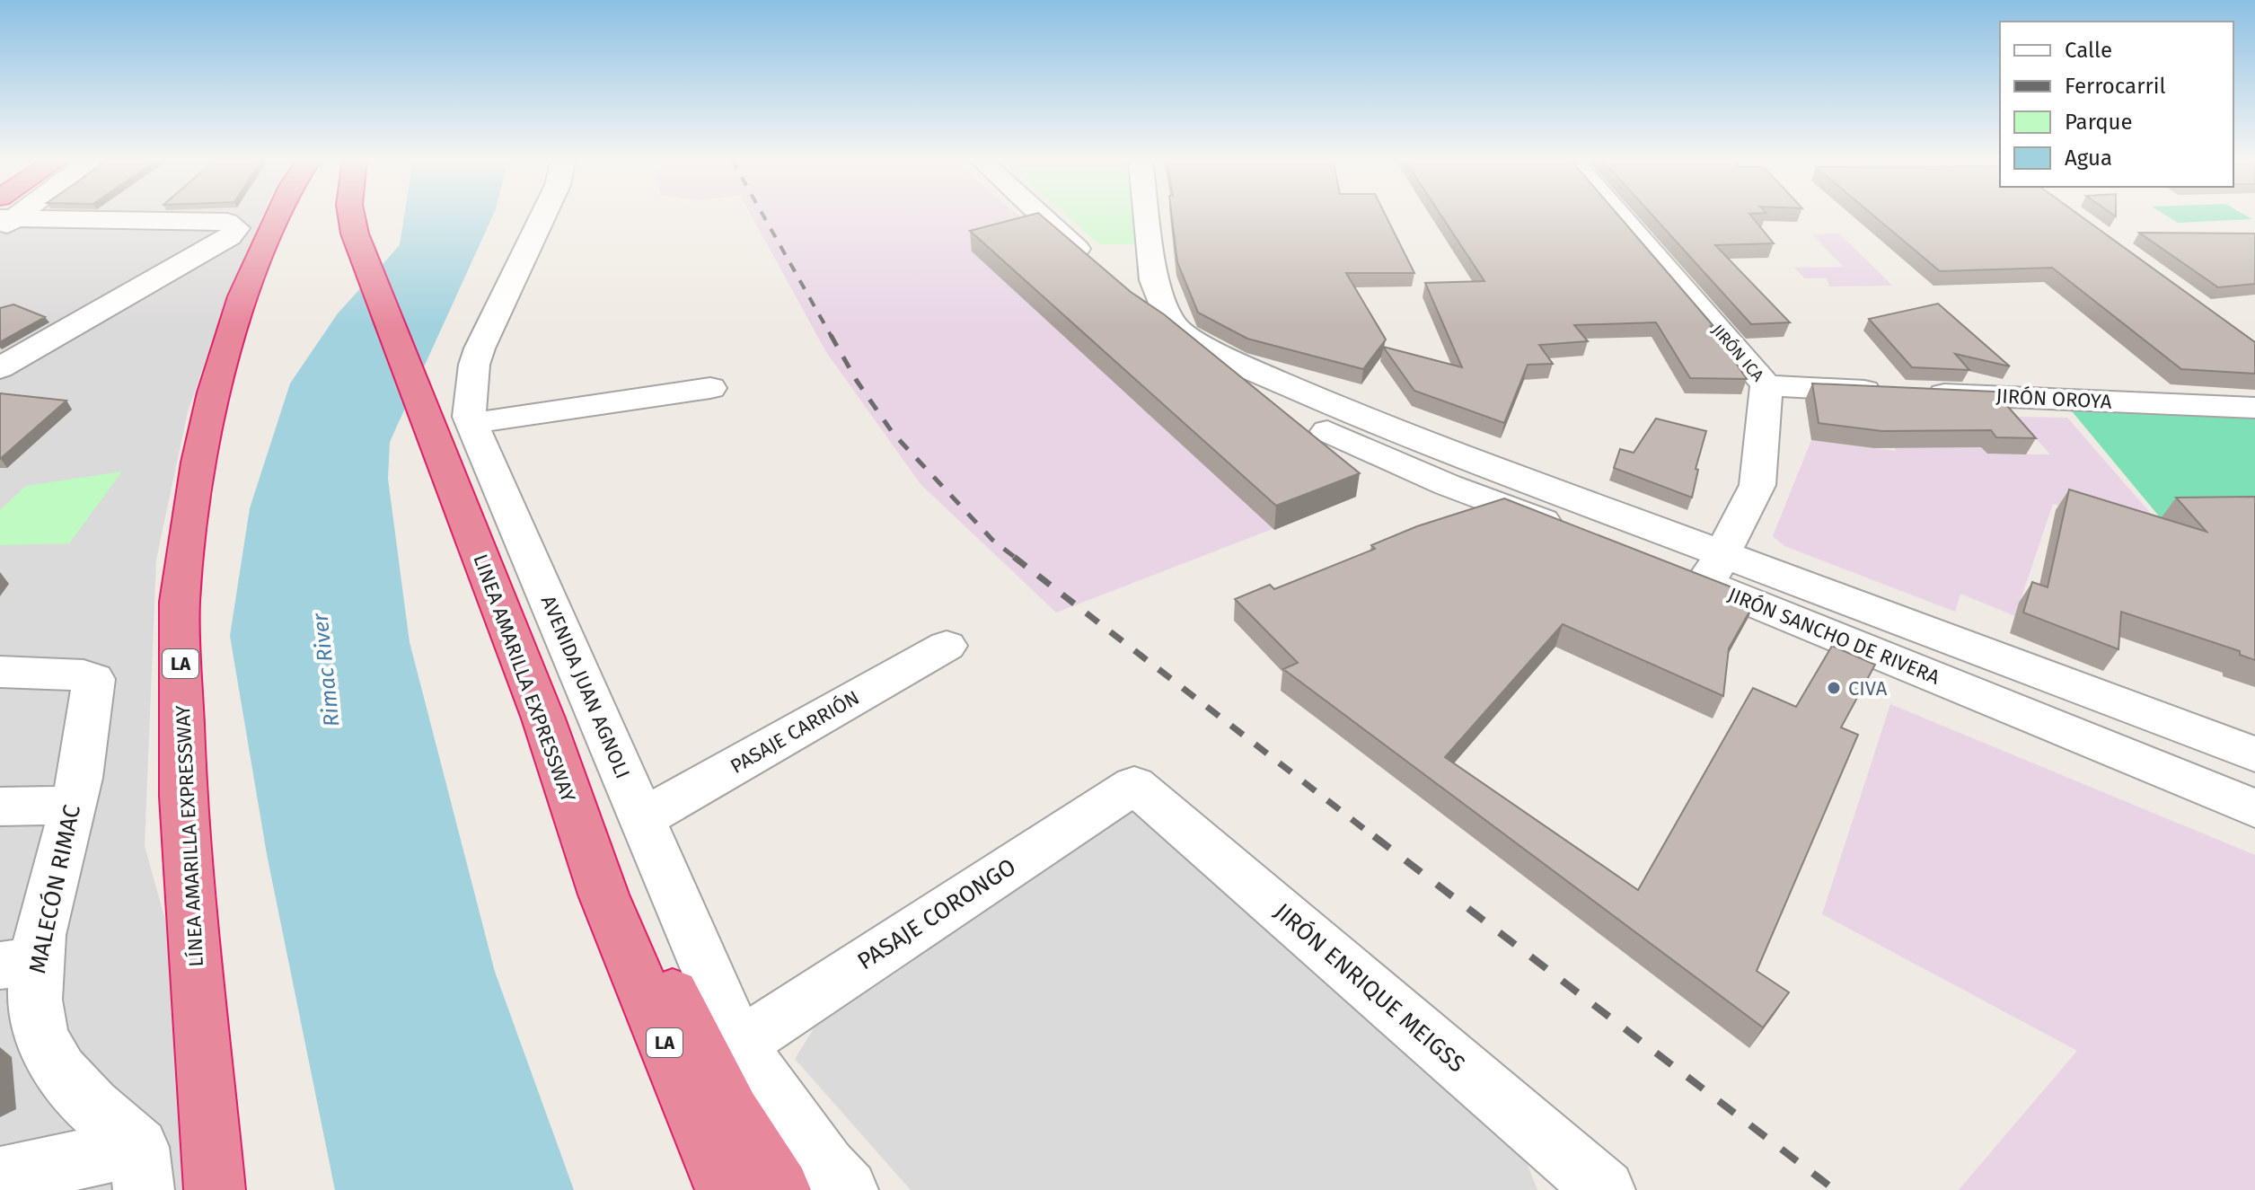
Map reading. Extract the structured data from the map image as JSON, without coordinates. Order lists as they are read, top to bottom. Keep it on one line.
{"streets":{"highway":["LA","LINEA AMARILLA EXPRESSWAY","LÍNEA AMARILLA EXPRESSWAY"],"street":["JIRÓN ICA","JIRÓN OROYA","JIRÓN SANCHO DE RIVERA","AVENIDA JUAN AGNOLI","PASAJE CARRIÓN","MALECÓN RIMAC","PASAJE CORONGO","JIRÓN ENRIQUE MEIGSS"]},"crossings":[["JIRÓN ICA","JIRÓN OROYA"],["JIRÓN ICA","JIRÓN SANCHO DE RIVERA"],["AVENIDA JUAN AGNOLI","PASAJE CARRIÓN"],["AVENIDA JUAN AGNOLI","PASAJE CORONGO"],["PASAJE CORONGO","JIRÓN ENRIQUE MEIGSS"]],"water":["Rimac River"],"places":["CIVA"],"legend":["Calle","Ferrocarril","Parque","Agua"]}
